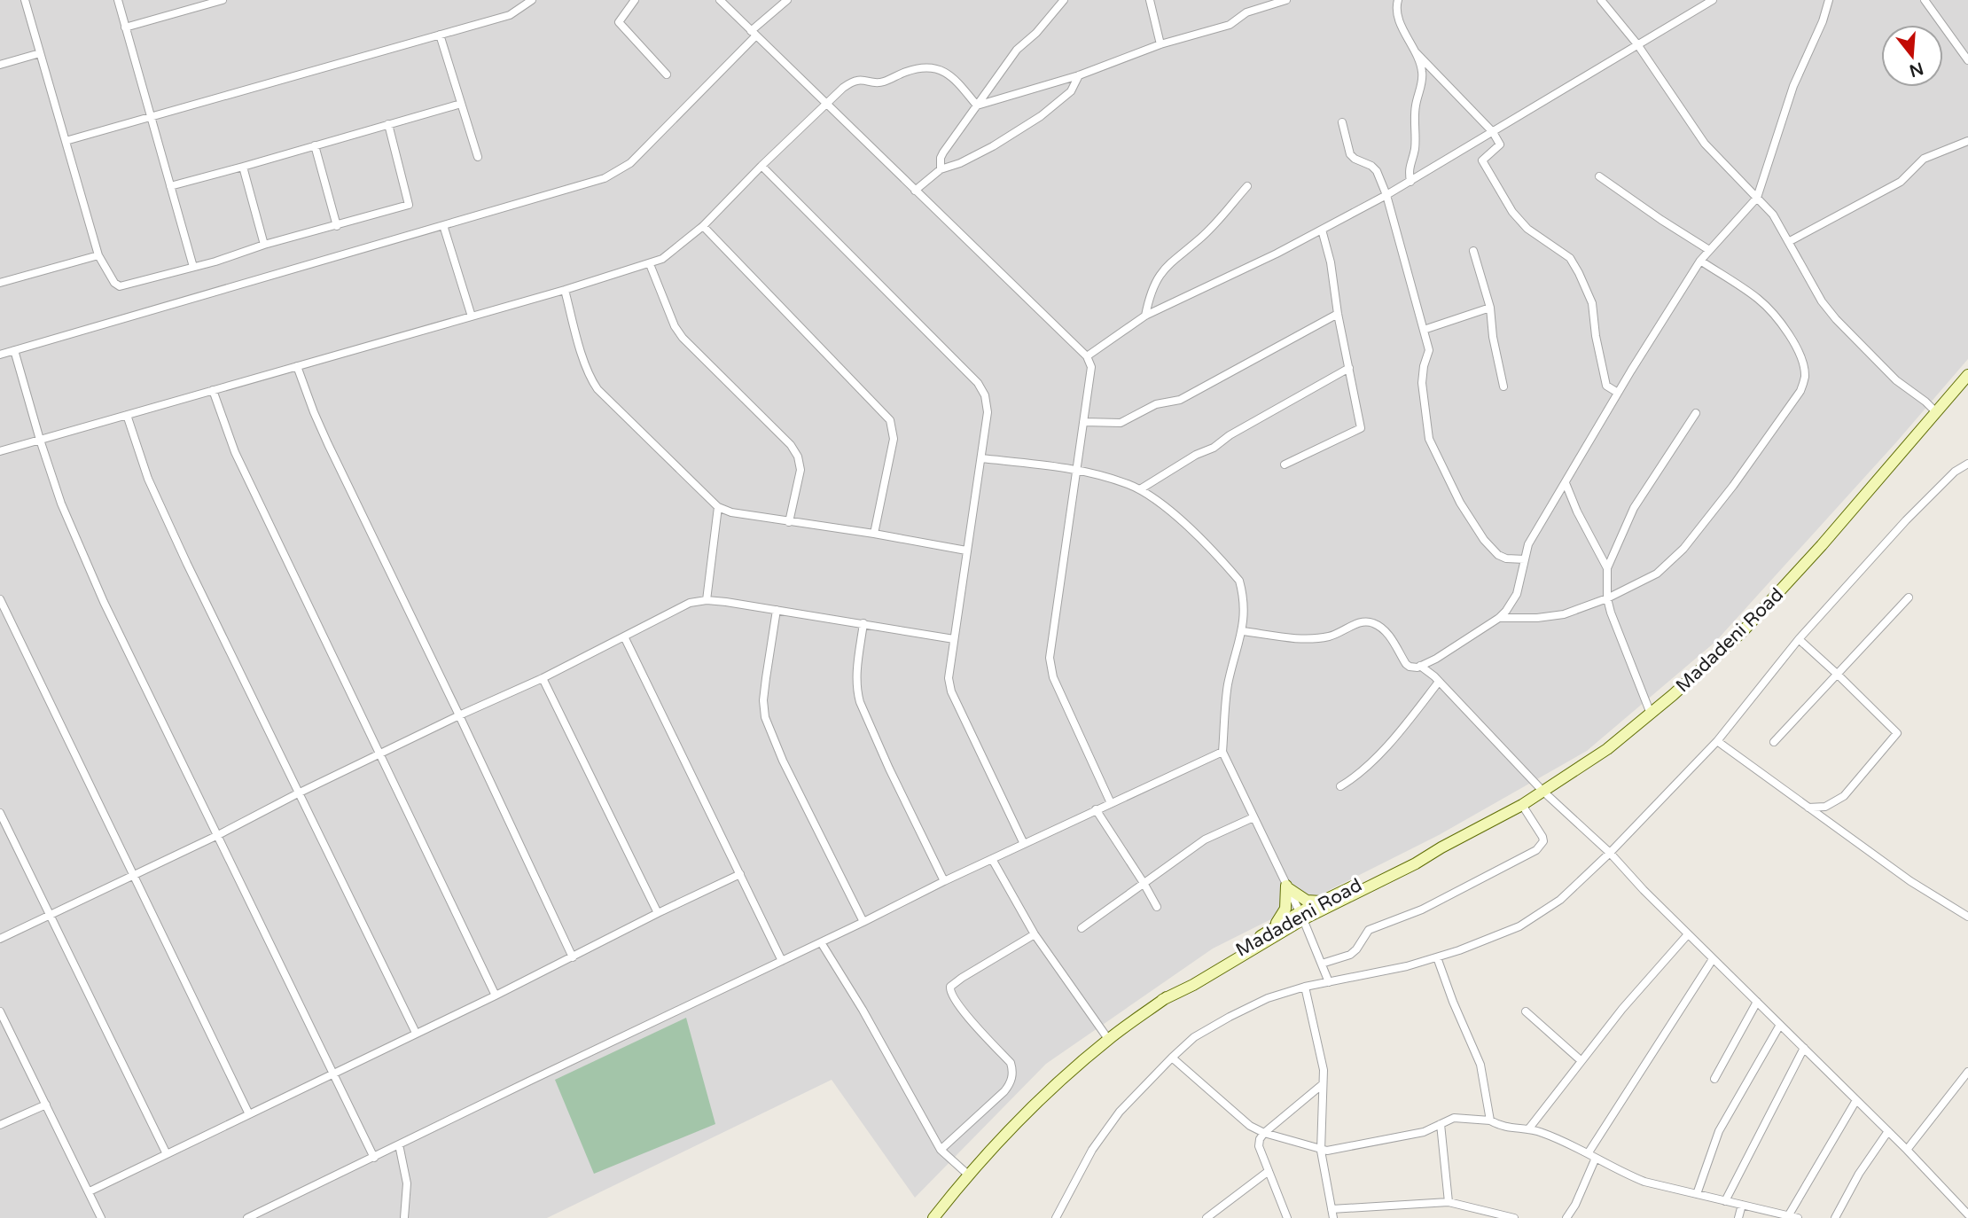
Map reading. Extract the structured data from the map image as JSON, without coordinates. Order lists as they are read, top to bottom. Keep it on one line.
{"streets":{"street":["Madadeni Road"]},"north":"bottom"}
